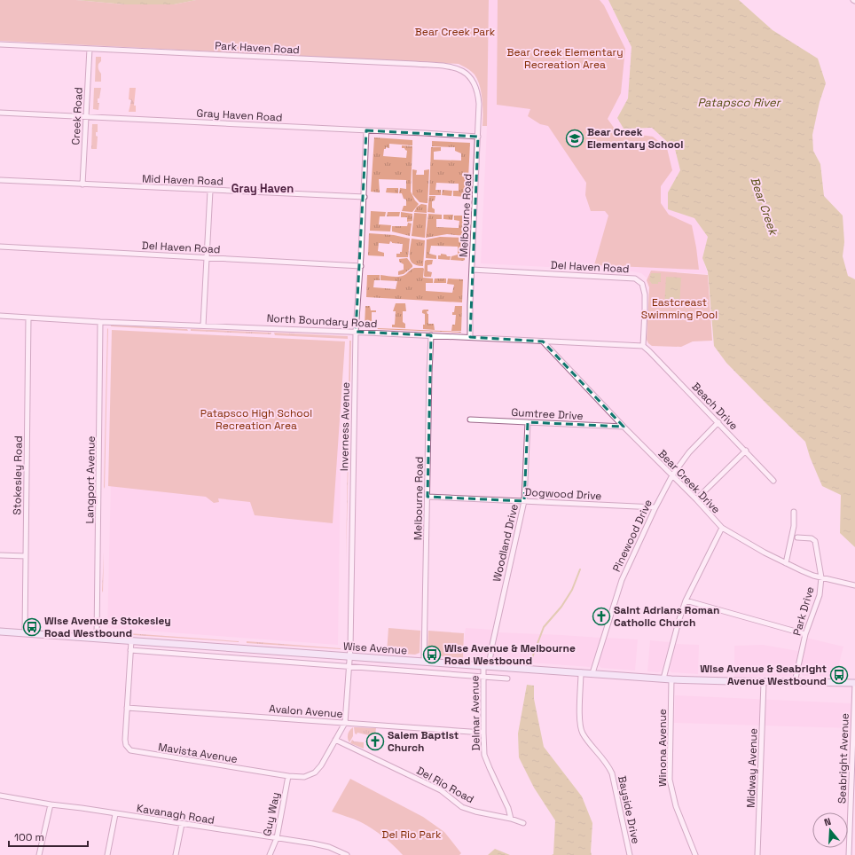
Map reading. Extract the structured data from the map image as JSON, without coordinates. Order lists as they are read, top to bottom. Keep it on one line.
{"streets":{"main road":["Wise Avenue"],"street":["Park Haven Road","Gray Haven Road","Creek Road","Mid Haven Road","Melbourne Road","Del Haven Road","North Boundary Road","Beach Drive","Gumtree Drive","Inverness Avenue","Stokesley Road","Langport Avenue","Bear Creek Drive","Dogwood Drive","Pinewood Drive","Woodland Drive","Park Drive","Avalon Avenue","Delmar Avenue","Winona Avenue","Mavista Avenue","Seabright Avenue","Midway Avenue","Del Rio Road","Bayside Drive","Kavanagh Road","Guy Way"]},"crossings":[["Park Haven Road","Creek Road"],["Park Haven Road","Melbourne Road"],["Gray Haven Road","Creek Road"],["Gray Haven Road","Melbourne Road"],["Gray Haven Road","Inverness Avenue"],["Creek Road","Mid Haven Road"],["Mid Haven Road","Inverness Avenue"],["Melbourne Road","Del Haven Road"],["Melbourne Road","North Boundary Road"],["Melbourne Road","Dogwood Drive"],["Melbourne Road","Wise Avenue"],["Del Haven Road","North Boundary Road"],["Del Haven Road","Beach Drive"],["Del Haven Road","Inverness Avenue"],["North Boundary Road","Beach Drive"],["North Boundary Road","Inverness Avenue"],["North Boundary Road","Stokesley Road"],["North Boundary Road","Langport Avenue"],["North Boundary Road","Bear Creek Drive"],["Beach Drive","Pinewood Drive"],["Gumtree Drive","Bear Creek Drive"],["Gumtree Drive","Woodland Drive"],["Inverness Avenue","Wise Avenue"],["Inverness Avenue","Avalon Avenue"],["Inverness Avenue","Mavista Avenue"],["Stokesley Road","Wise Avenue"],["Langport Avenue","Wise Avenue"],["Bear Creek Drive","Pinewood Drive"],["Bear Creek Drive","Park Drive"],["Dogwood Drive","Pinewood Drive"],["Dogwood Drive","Woodland Drive"],["Pinewood Drive","Wise Avenue"],["Woodland Drive","Wise Avenue"],["Woodland Drive","Delmar Avenue"],["Park Drive","Wise Avenue"],["Wise Avenue","Delmar Avenue"],["Wise Avenue","Winona Avenue"],["Wise Avenue","Mavista Avenue"],["Wise Avenue","Seabright Avenue"],["Wise Avenue","Midway Avenue"],["Wise Avenue","Bayside Drive"],["Avalon Avenue","Delmar Avenue"],["Avalon Avenue","Mavista Avenue"],["Delmar Avenue","Del Rio Road"],["Mavista Avenue","Del Rio Road"],["Mavista Avenue","Guy Way"],["Kavanagh Road","Guy Way"]],"districts":["Gray Haven"],"water":["Patapsco River","Bear Creek"],"parks":["Bear Creek Park","Bear Creek Elementary Recreation Area","Eastcreast Swimming Pool","Patapsco High School Recreation Area","Del Rio Park"],"places":{"school or university":["Bear Creek Elementary School"],"church":["Saint Adrians Roman Catholic Church","Salem Baptist Church"],"bus stop":["Wise Avenue & Stokesley Road Westbound","Wise Avenue & Melbourne Road Westbound","Wise Avenue & Seabright Avenue Westbound"]},"scale_bar":"100 m","north":"top"}
